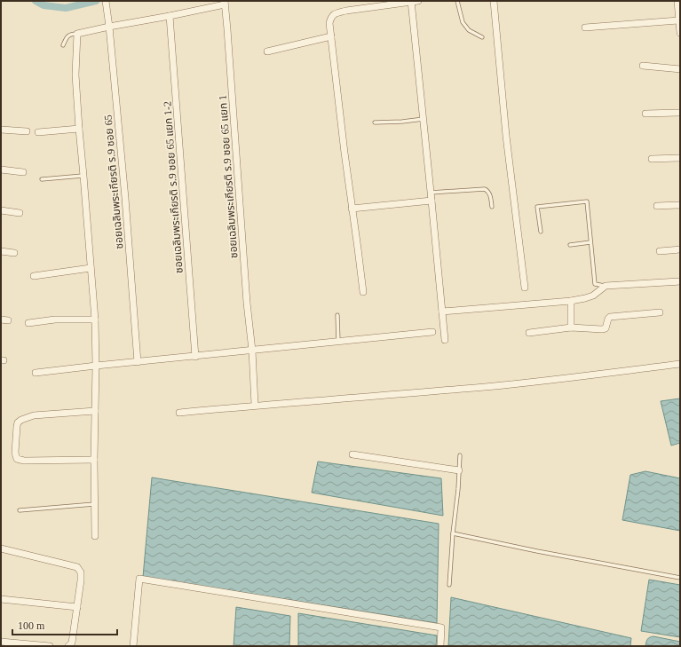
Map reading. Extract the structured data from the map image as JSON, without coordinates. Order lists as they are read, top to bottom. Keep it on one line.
{"streets":{"street":["ซอยเฉลิมพระเกียรติ ร.9 ซอย 65 แยก 1","ซอยเฉลิมพระเกียรติ ร.9 ซอย 65","ซอยเฉลิมพระเกียรติ ร.9 ซอย 65 แยก 1-2"]},"scale_bar":"100 m"}
